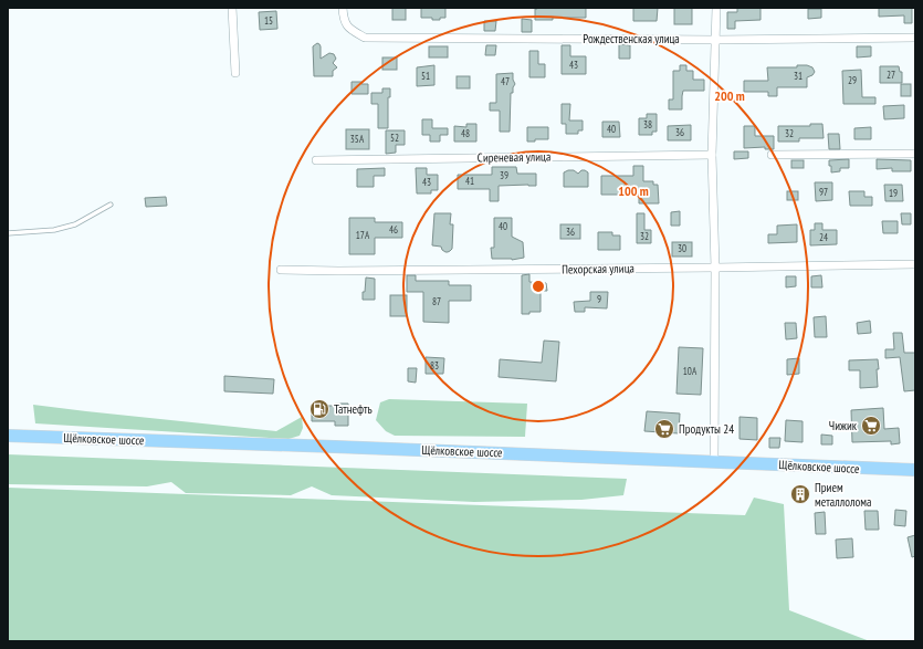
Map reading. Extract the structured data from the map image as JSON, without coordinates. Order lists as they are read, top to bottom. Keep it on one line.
{"streets":{"main road":["Щёлковское шоссе"],"street":["Рождественская улица","Сиреневая улица","Пехорская улица"]},"places":{"fuel station":["Татнефть"],"supermarket":["Чижик","Продукты 24"],"building":["Прием металлолома"]},"house_numbers":["15","43","27","51","31","29","47","38","40","36","48","32","52","35А","39","41","43","97","19","40","46","36","17А","32","24","30","9","87","83","10А"],"rings":["200 m","100 m"]}
